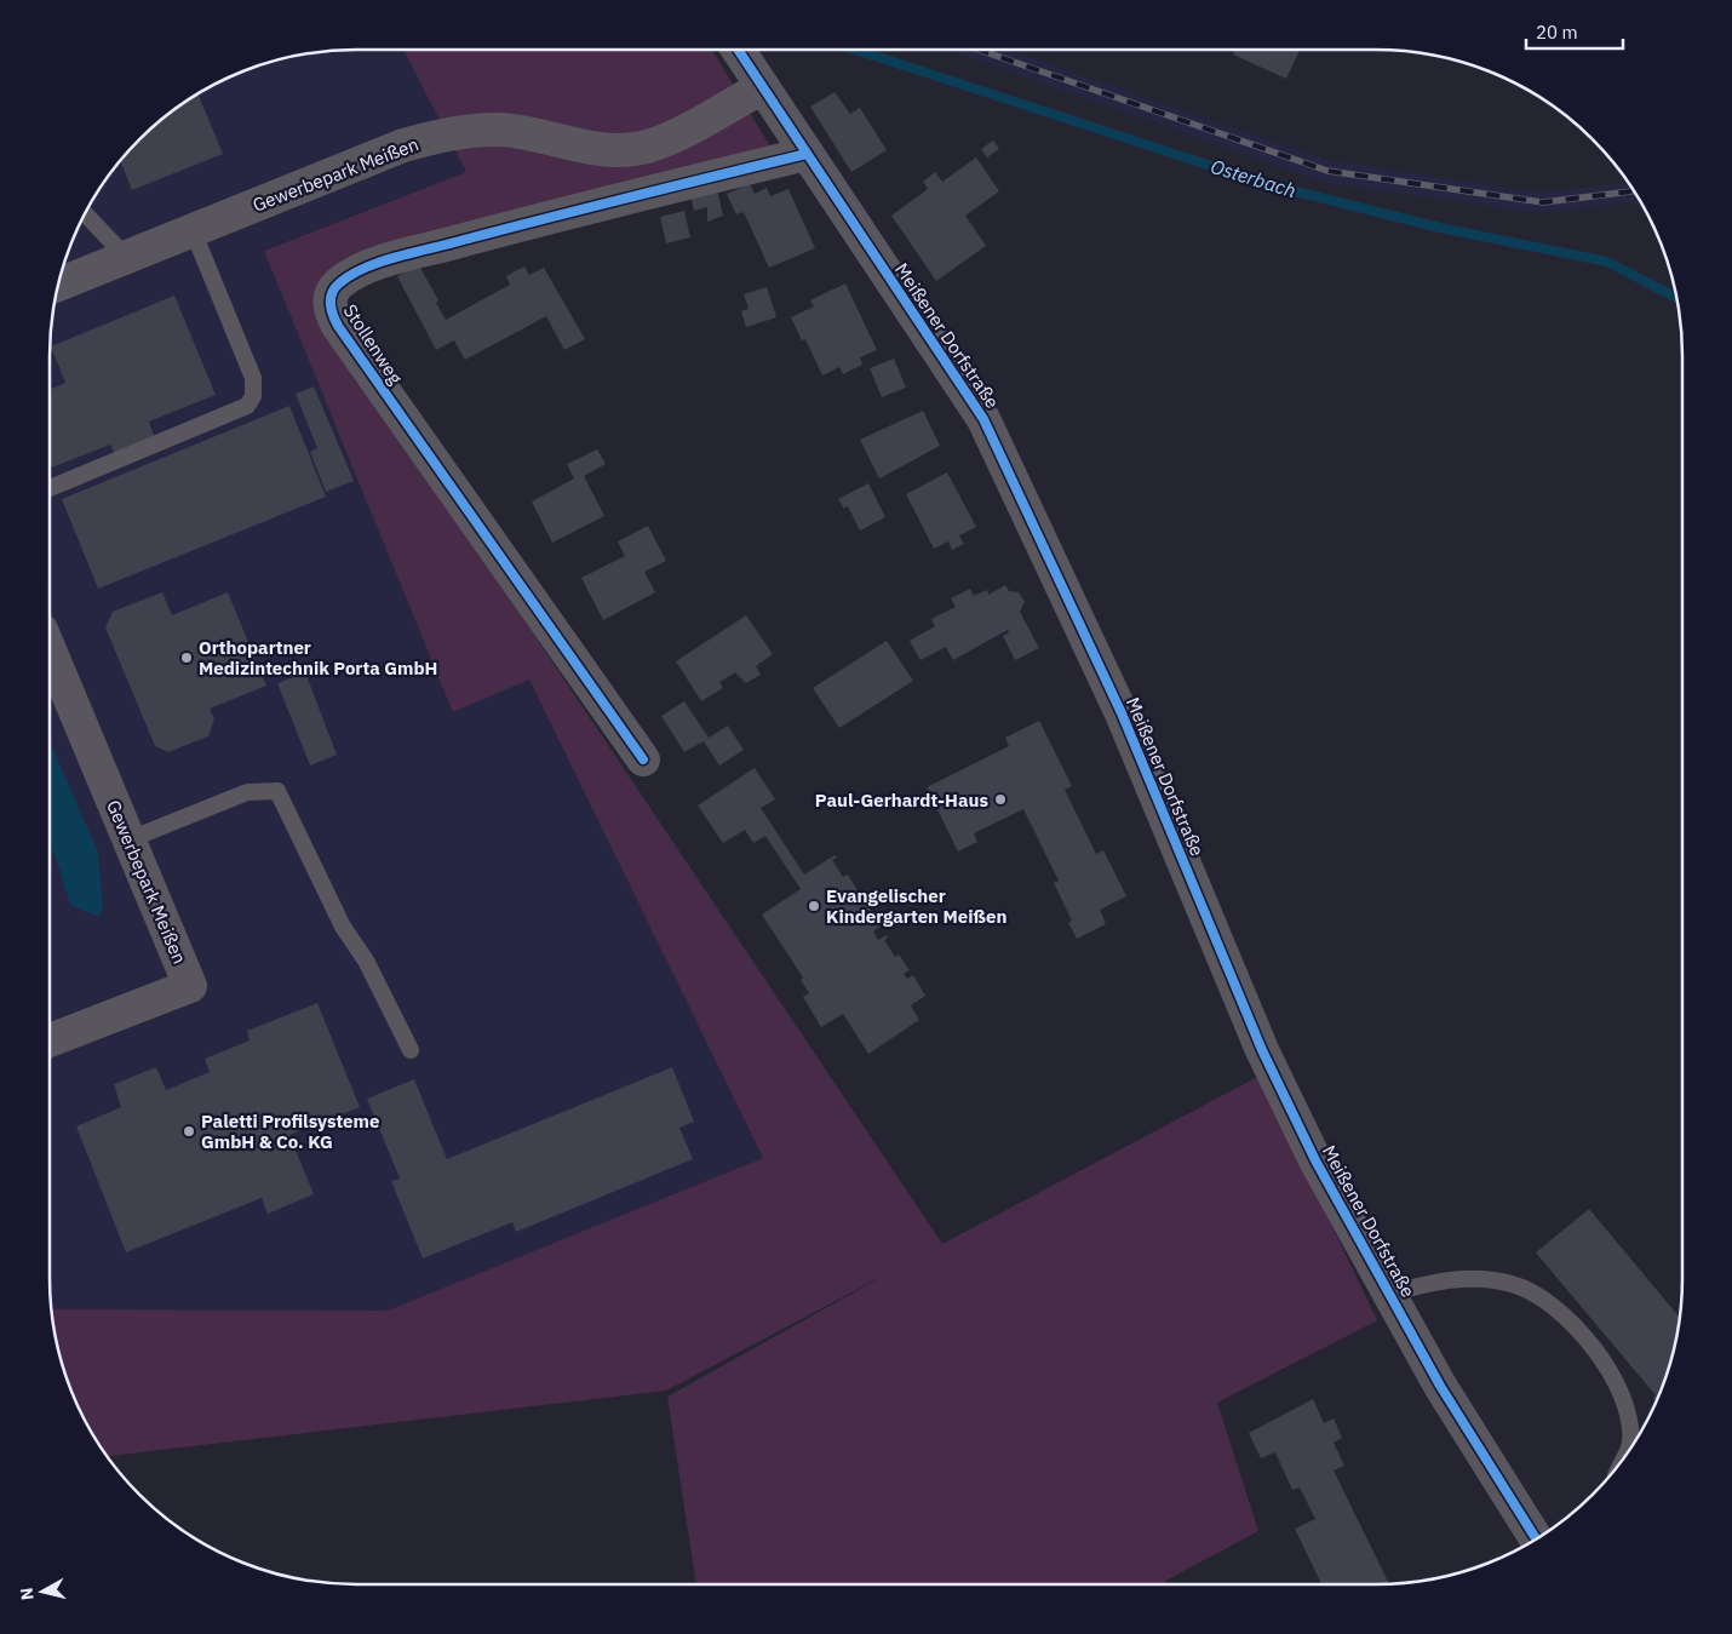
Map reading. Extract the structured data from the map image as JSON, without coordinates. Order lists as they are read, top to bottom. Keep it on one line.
{"streets":{"street":["Gewerbepark Meißen","Meißener Dorfstraße","Stollenweg"]},"crossings":[["Gewerbepark Meißen","Meißener Dorfstraße"],["Meißener Dorfstraße","Stollenweg"]],"water":["Osterbach"],"places":["Orthopartner Medizintechnik Porta GmbH","Paul-Gerhardt-Haus","Evangelischer Kindergarten Meißen","Paletti Profilsysteme GmbH & Co. KG"],"scale_bar":"20 m","north":"left"}
